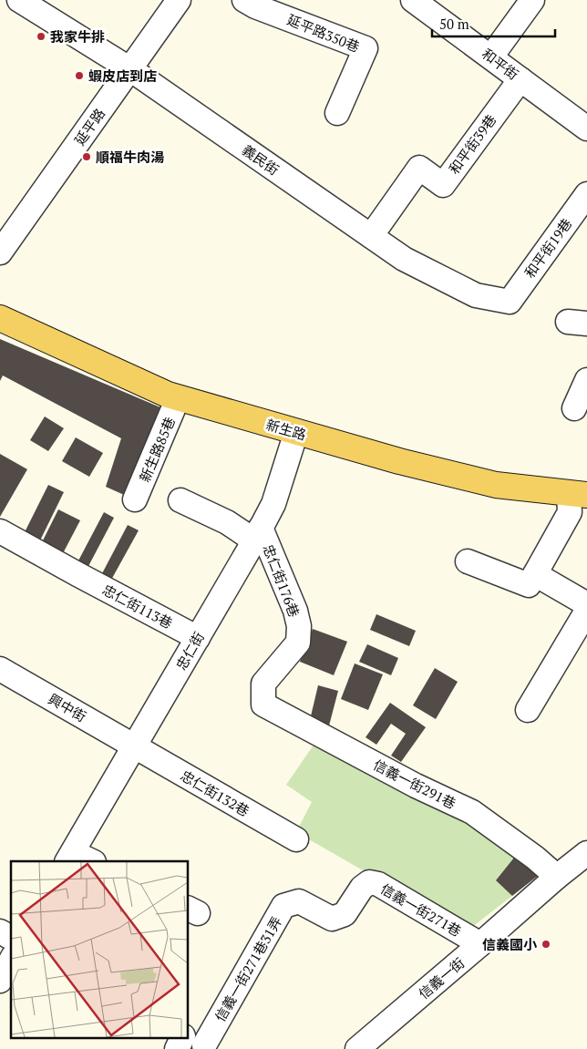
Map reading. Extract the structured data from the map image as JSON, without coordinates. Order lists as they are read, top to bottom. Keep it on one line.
{"streets":{"main road":["新生路"],"street":["延平路350巷","和平街","延平路","和平街39巷","義民街","和平街19巷","新生路85巷","忠仁街176巷","忠仁街113巷","忠仁街","興中街","信義一街291巷","忠仁街132巷","信義一街271巷","信義一街271巷31弄","信義一街"]},"crossings":[["和平街","和平街39巷"],["延平路","義民街"],["和平街39巷","義民街"],["義民街","和平街19巷"],["新生路","新生路85巷"],["新生路","忠仁街"],["忠仁街176巷","忠仁街"],["忠仁街176巷","信義一街291巷"],["忠仁街113巷","忠仁街"],["忠仁街","興中街"],["忠仁街","忠仁街132巷"],["興中街","忠仁街132巷"],["信義一街291巷","信義一街"],["信義一街271巷","信義一街271巷31弄"],["信義一街271巷","信義一街"]],"places":["我家牛排","蝦皮店到店","順福牛肉湯","信義國小"],"scale_bar":"50 m"}
